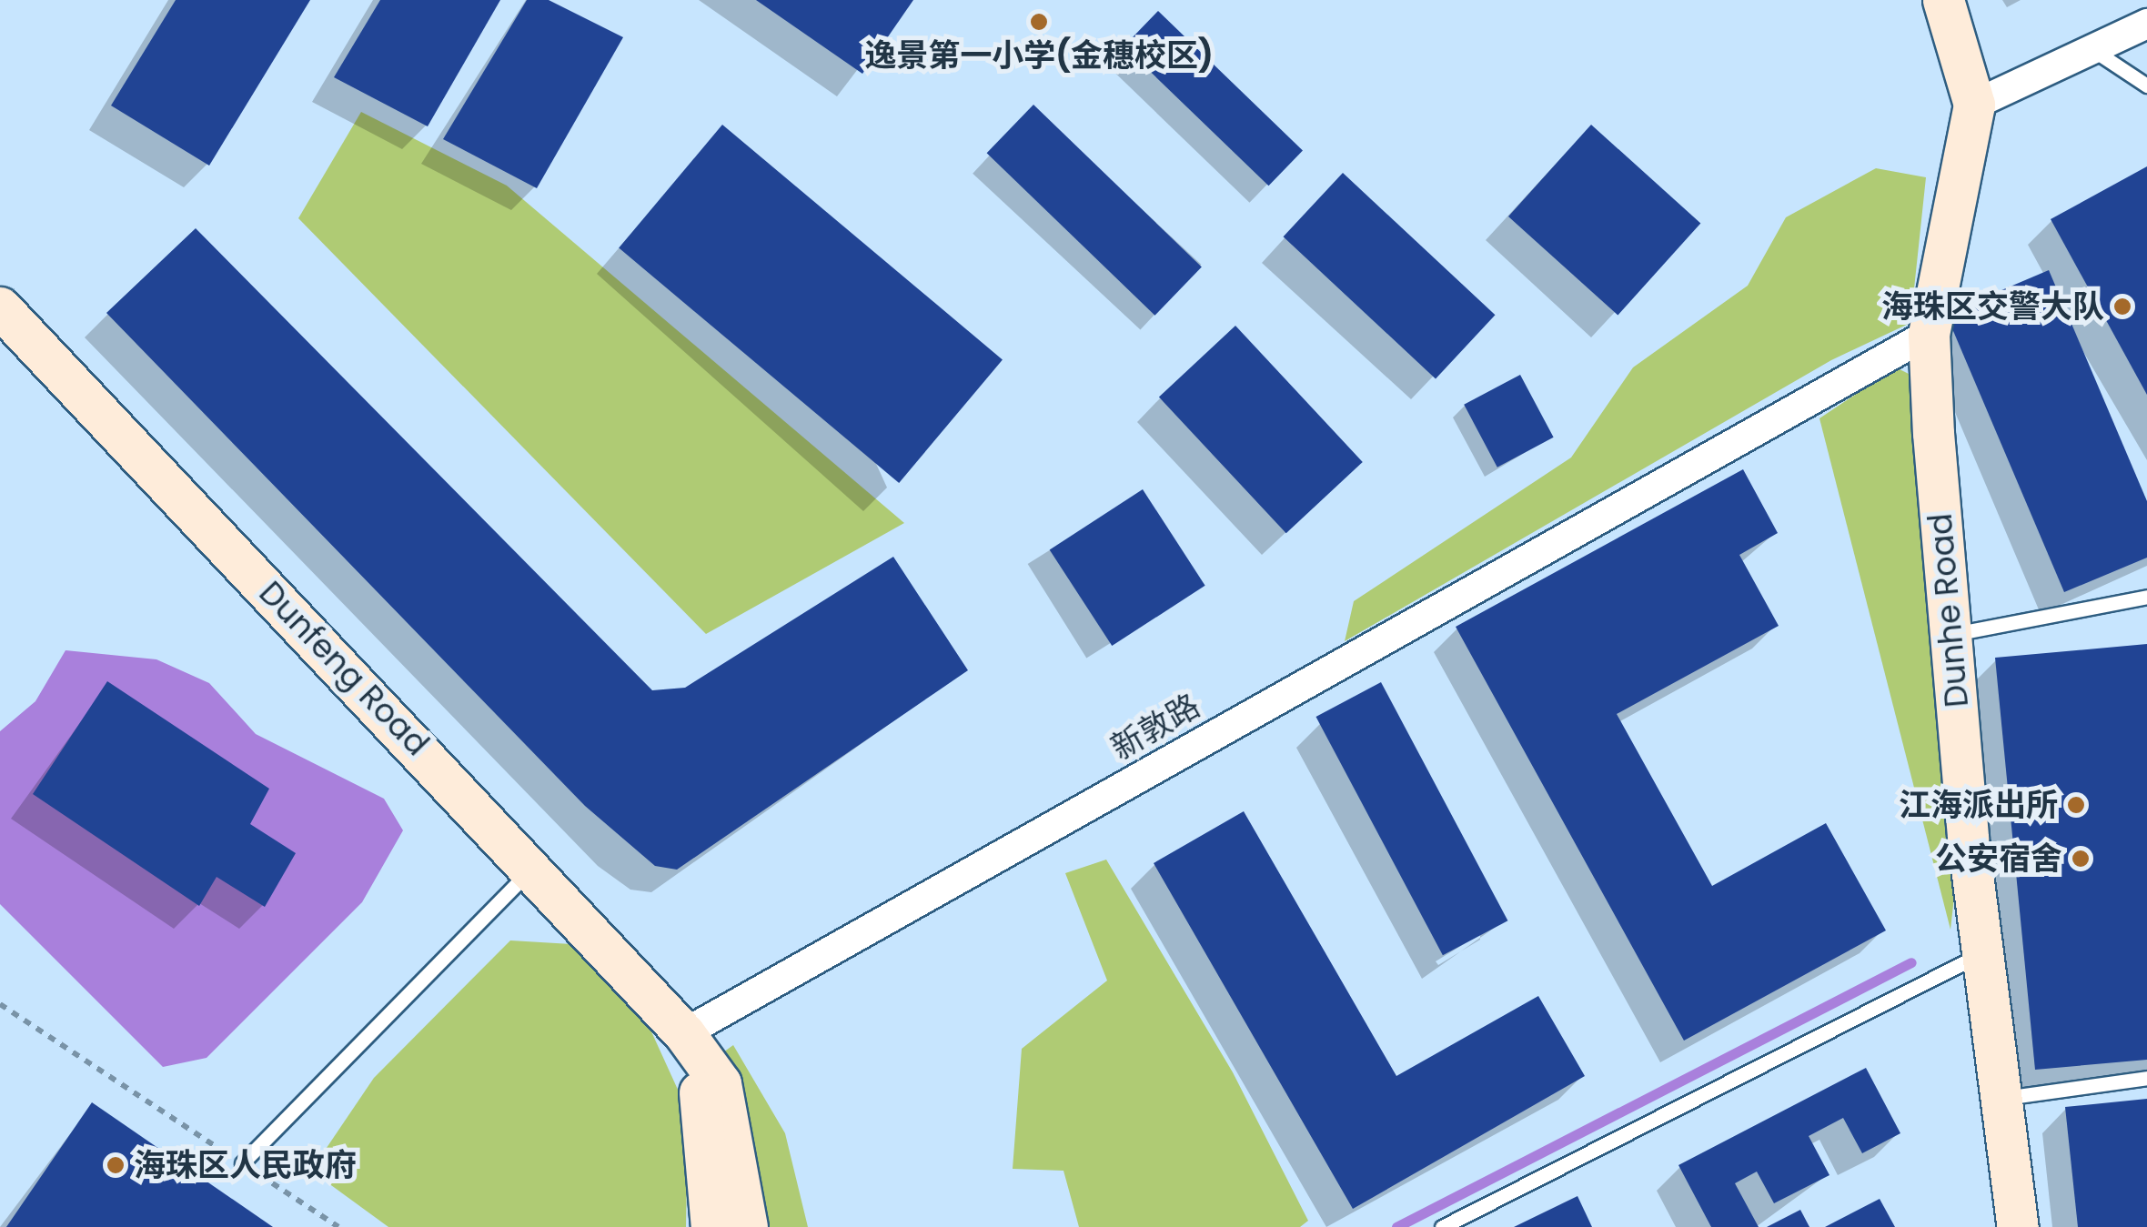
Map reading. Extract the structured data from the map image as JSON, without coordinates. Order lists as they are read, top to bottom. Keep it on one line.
{"streets":{"street":["Dunhe Road","Dunfeng Road","新敦路"]},"crossings":[["Dunhe Road","新敦路"],["Dunfeng Road","新敦路"]],"places":["逸景第一小学(金穗校区)","海珠区交警大队","江海派出所","公安宿舍","海珠区人民政府"]}
